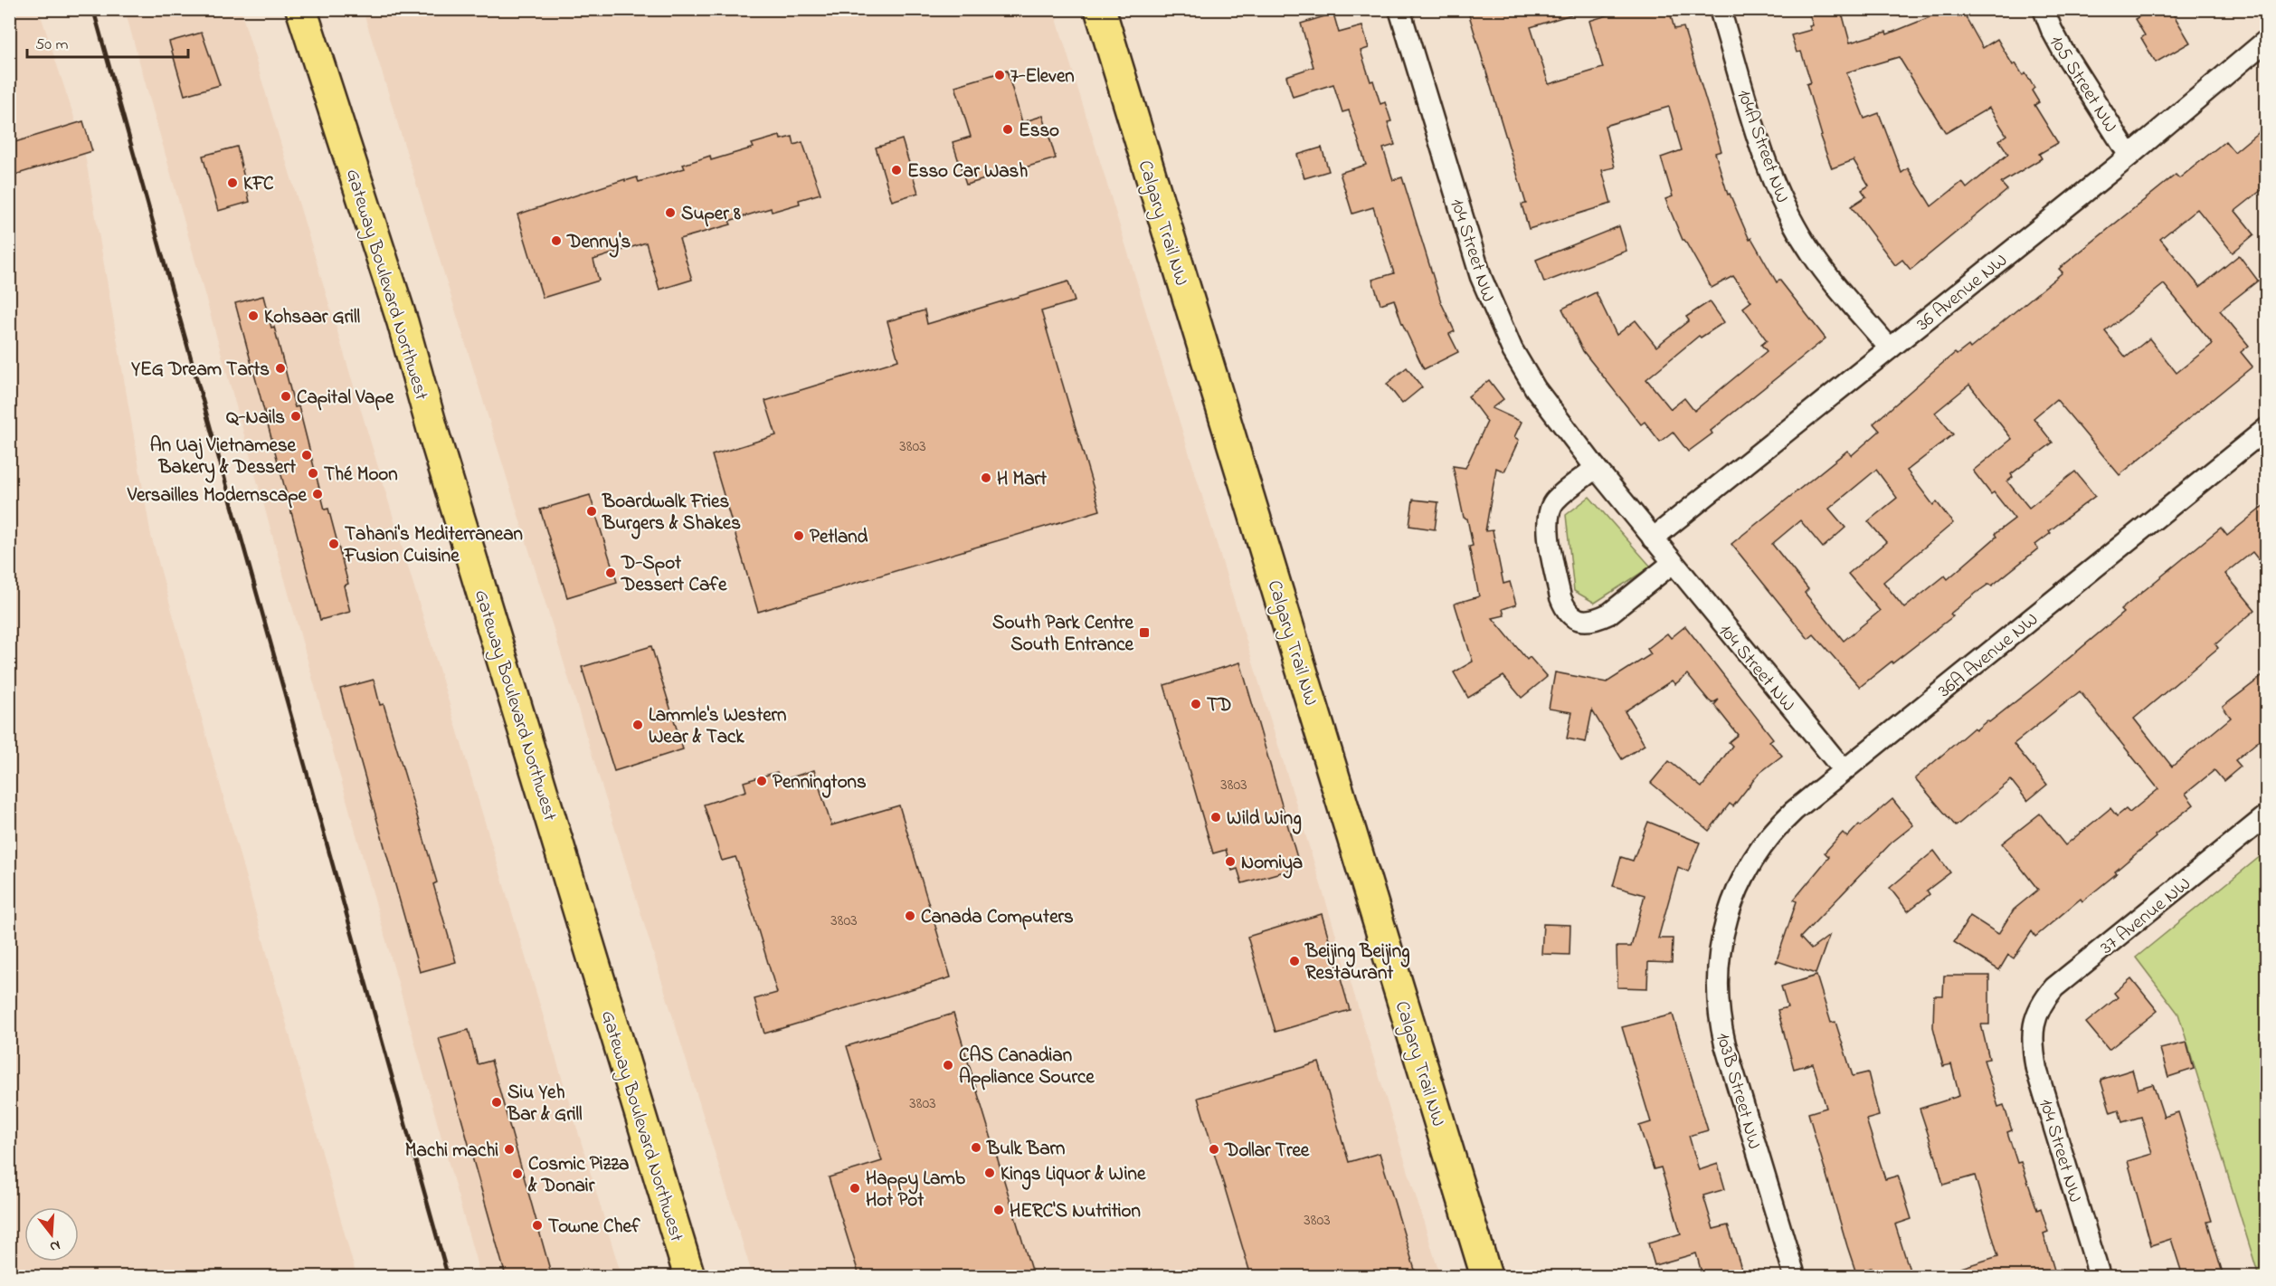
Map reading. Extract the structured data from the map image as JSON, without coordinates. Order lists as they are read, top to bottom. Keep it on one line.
{"streets":{"highway":["Calgary Trail NW","Gateway Boulevard Northwest"],"street":["105 Street NW","104A Street NW","104 Street NW","36 Avenue NW","36A Avenue NW","37 Avenue NW","103B Street NW"]},"crossings":[["105 Street NW","36 Avenue NW"],["104A Street NW","36 Avenue NW"],["104 Street NW","36 Avenue NW"],["104 Street NW","36A Avenue NW"],["104 Street NW","37 Avenue NW"],["36A Avenue NW","103B Street NW"]],"places":{"other":["7-Eleven","Esso","Esso Car Wash","KFC","Super 8","Denny's","Kohsaar Grill","YEG Dream Tarts","Capital Vape","Q-Nails","An Uaj Vietnamese Bakery & Dessert","Thé Moon","H Mart","Versailles Modernscape","Boardwalk Fries Burgers & Shakes","Petland","Tahani's Mediterranean Fusion Cuisine","D-Spot Dessert Cafe","TD","Lammle's Western Wear & Tack","Penningtons","Wild Wing","Nomiya","Canada Computers","Beijing Beijing Restaurant","CAS Canadian Appliance Source","Siu Yeh Bar & Grill","Bulk Barn","Machi machi","Dollar Tree","Kings Liquor & Wine","Cosmic Pizza & Donair","Happy Lamb Hot Pot","HERC'S Nutrition","Towne Chef"],"transit":["South Park Centre South Entrance"]},"house_numbers":["3803","3803","3803","3803","3803"],"scale_bar":"50 m","north":"bottom"}
